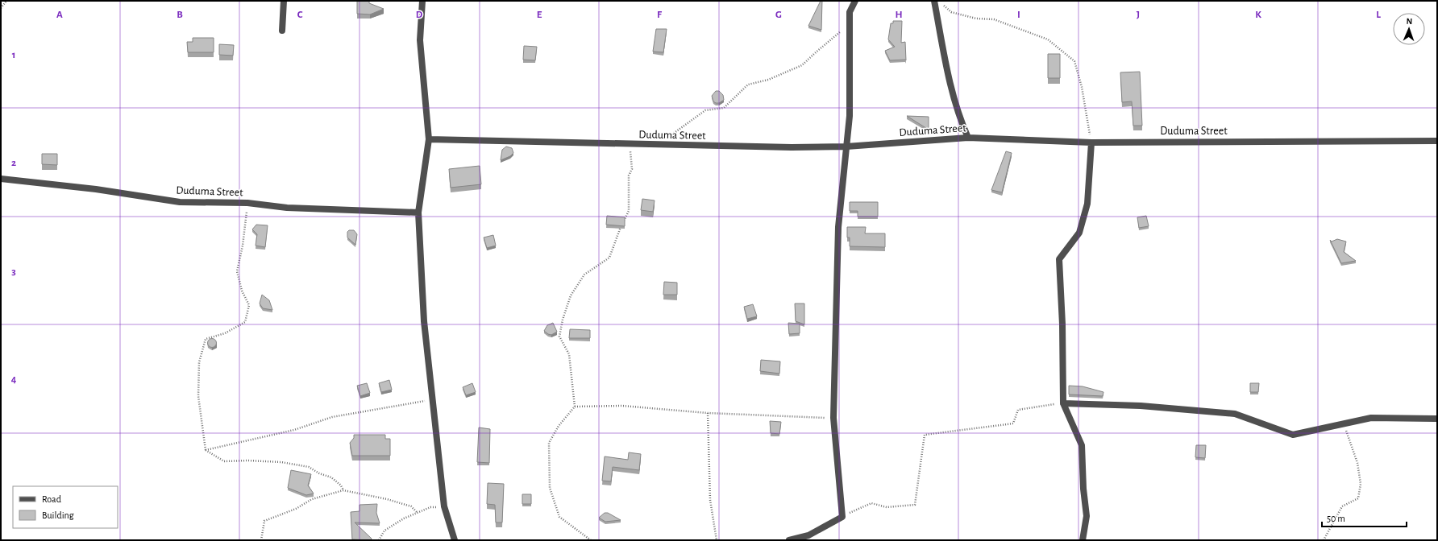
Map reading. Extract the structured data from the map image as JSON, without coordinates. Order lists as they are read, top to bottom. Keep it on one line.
{"streets":{"street":["Duduma Street"]},"legend":["Road","Building"],"scale_bar":"50 m","north":"top","grid":{"columns":["A","B","C","D","E","F","G","H","I","J","K","L"],"rows":["1","2","3","4"]}}
